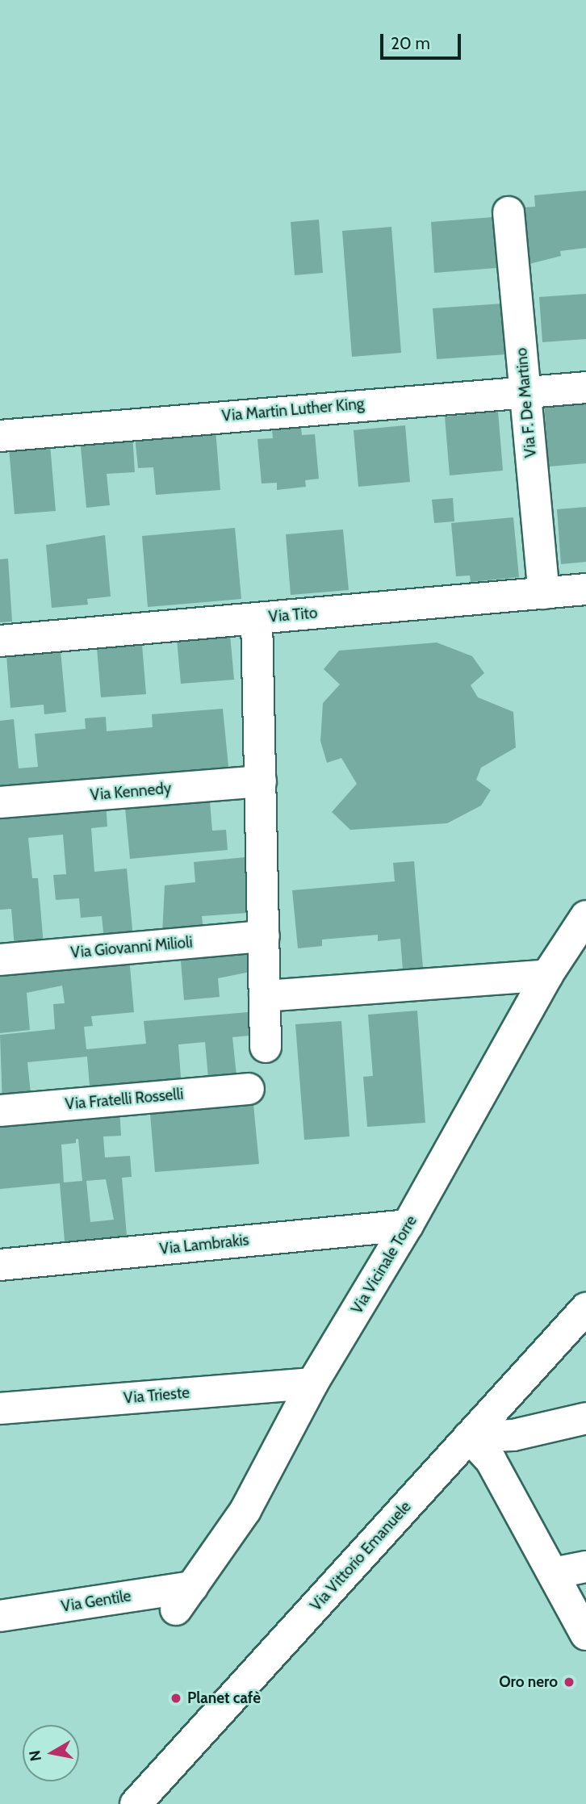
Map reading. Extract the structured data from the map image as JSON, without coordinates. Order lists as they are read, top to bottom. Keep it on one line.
{"streets":{"street":["Via F. De Martino","Via Martin Luther King","Via Tito","Via Kennedy","Via Giovanni Milioli","Via Fratelli Rosselli","Via Lambrakis","Via Vicinale Torre","Via Trieste","Via Vittorio Emanuele","Via Gentile"]},"crossings":[["Via F. De Martino","Via Martin Luther King"],["Via F. De Martino","Via Tito"],["Via Lambrakis","Via Vicinale Torre"],["Via Vicinale Torre","Via Trieste"],["Via Vicinale Torre","Via Gentile"]],"places":["Oro nero","Planet cafè"],"scale_bar":"20 m","north":"left"}
